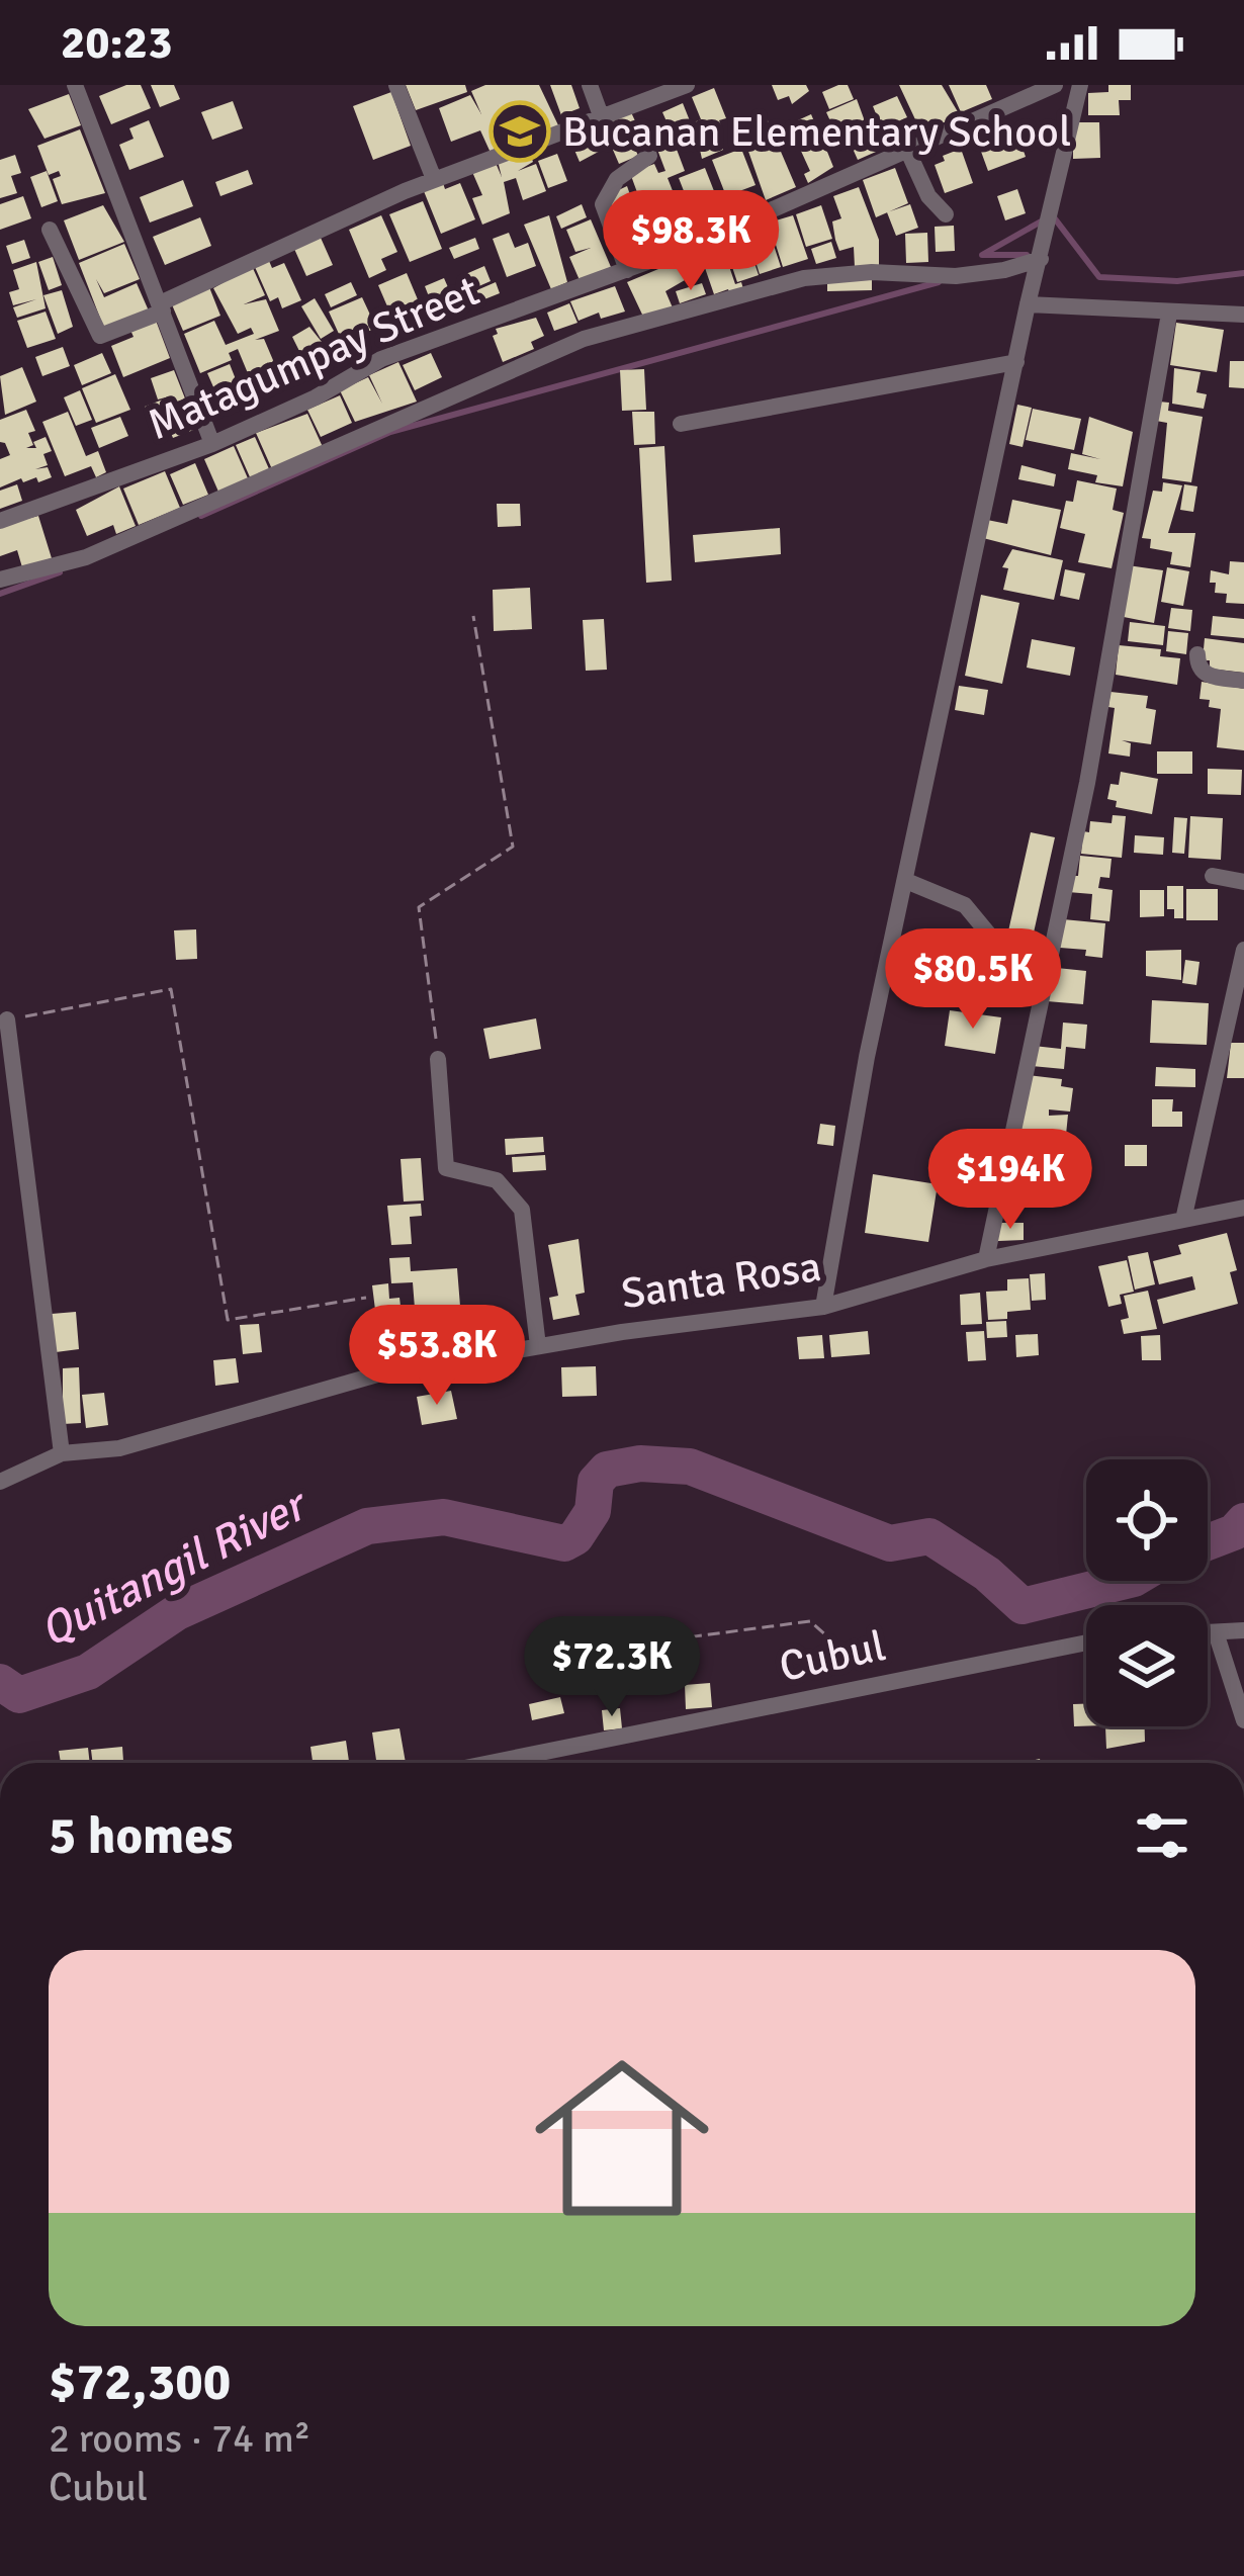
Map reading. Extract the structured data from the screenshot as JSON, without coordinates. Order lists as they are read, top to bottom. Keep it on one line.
{"streets":{"street":["Matagumpay Street","Santa Rosa","Cubul"]},"water":["Quitangil River"],"places":{"school or university":["Bucanan Elementary School"]},"page":{"status":"20:23","price":["$98.3K","$80.5K","$194K","$53.8K","$72.3K"],"heading":"5 homes","list":[{"name":"$72,300","note":"2 rooms · 74 m² · Cubul"}]}}
